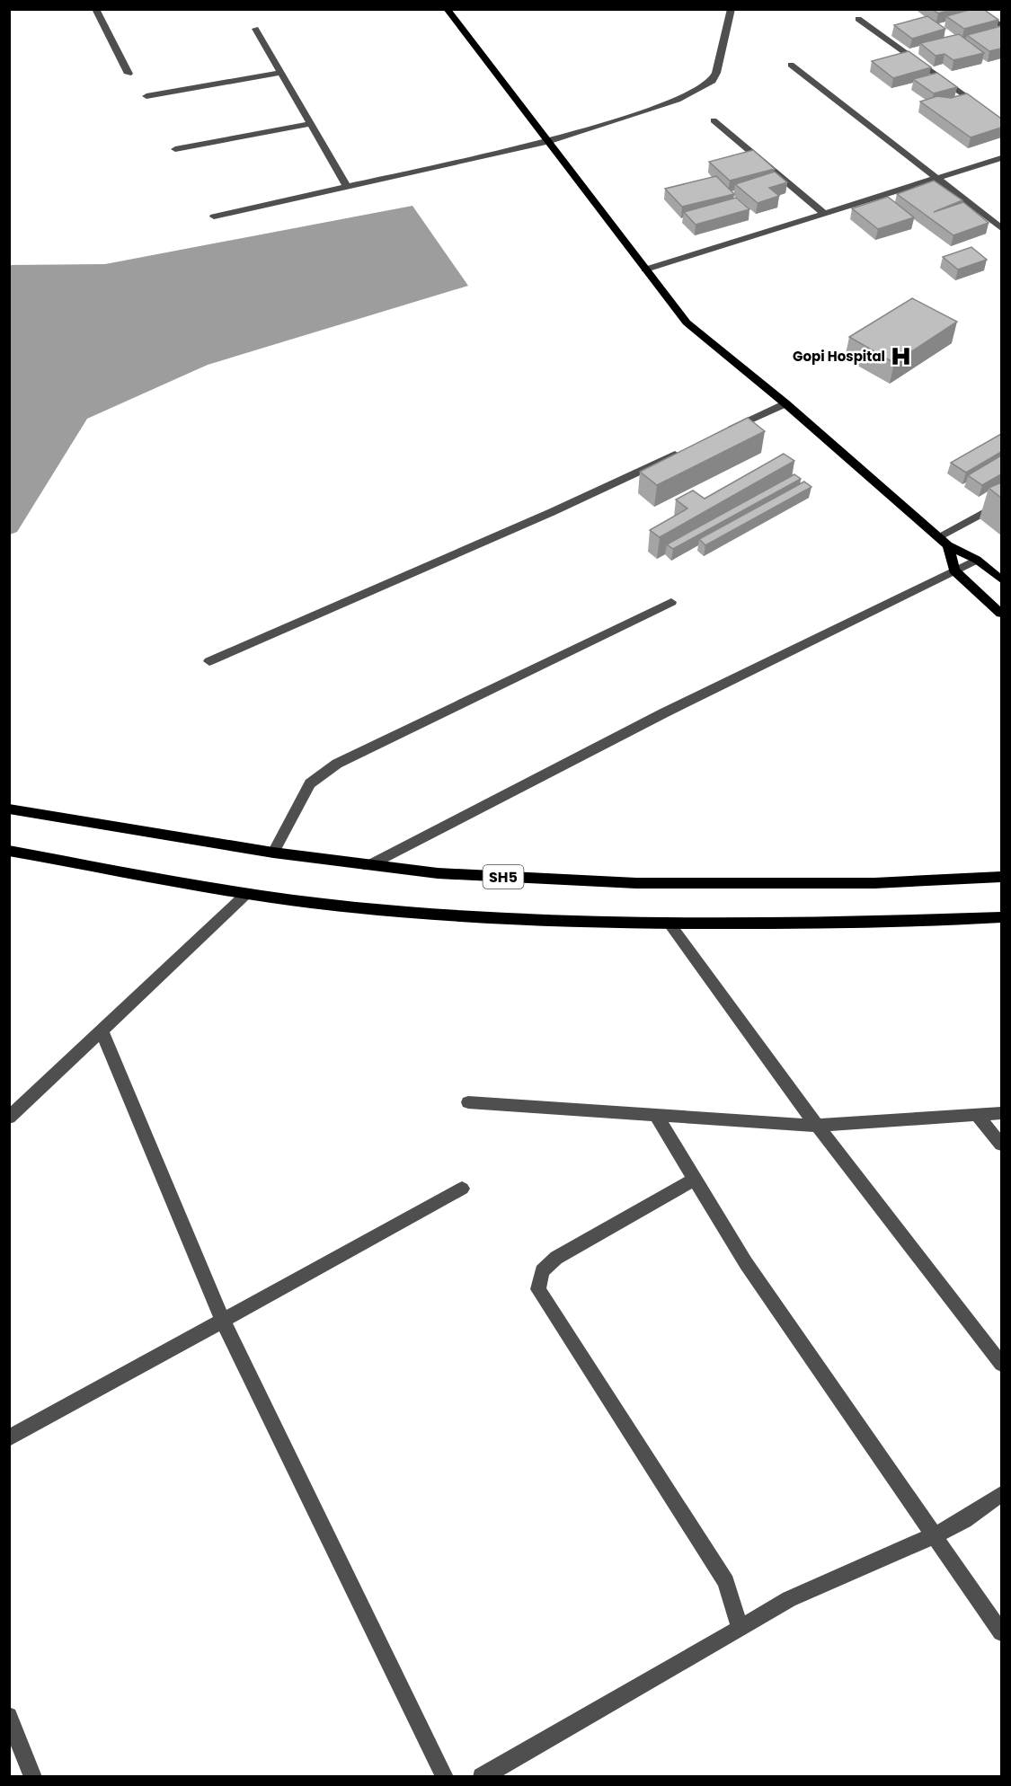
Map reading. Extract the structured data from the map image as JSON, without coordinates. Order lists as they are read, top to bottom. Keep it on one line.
{"streets":{"main road":["SH5"]},"places":{"hospital":["Gopi Hospital"]}}
